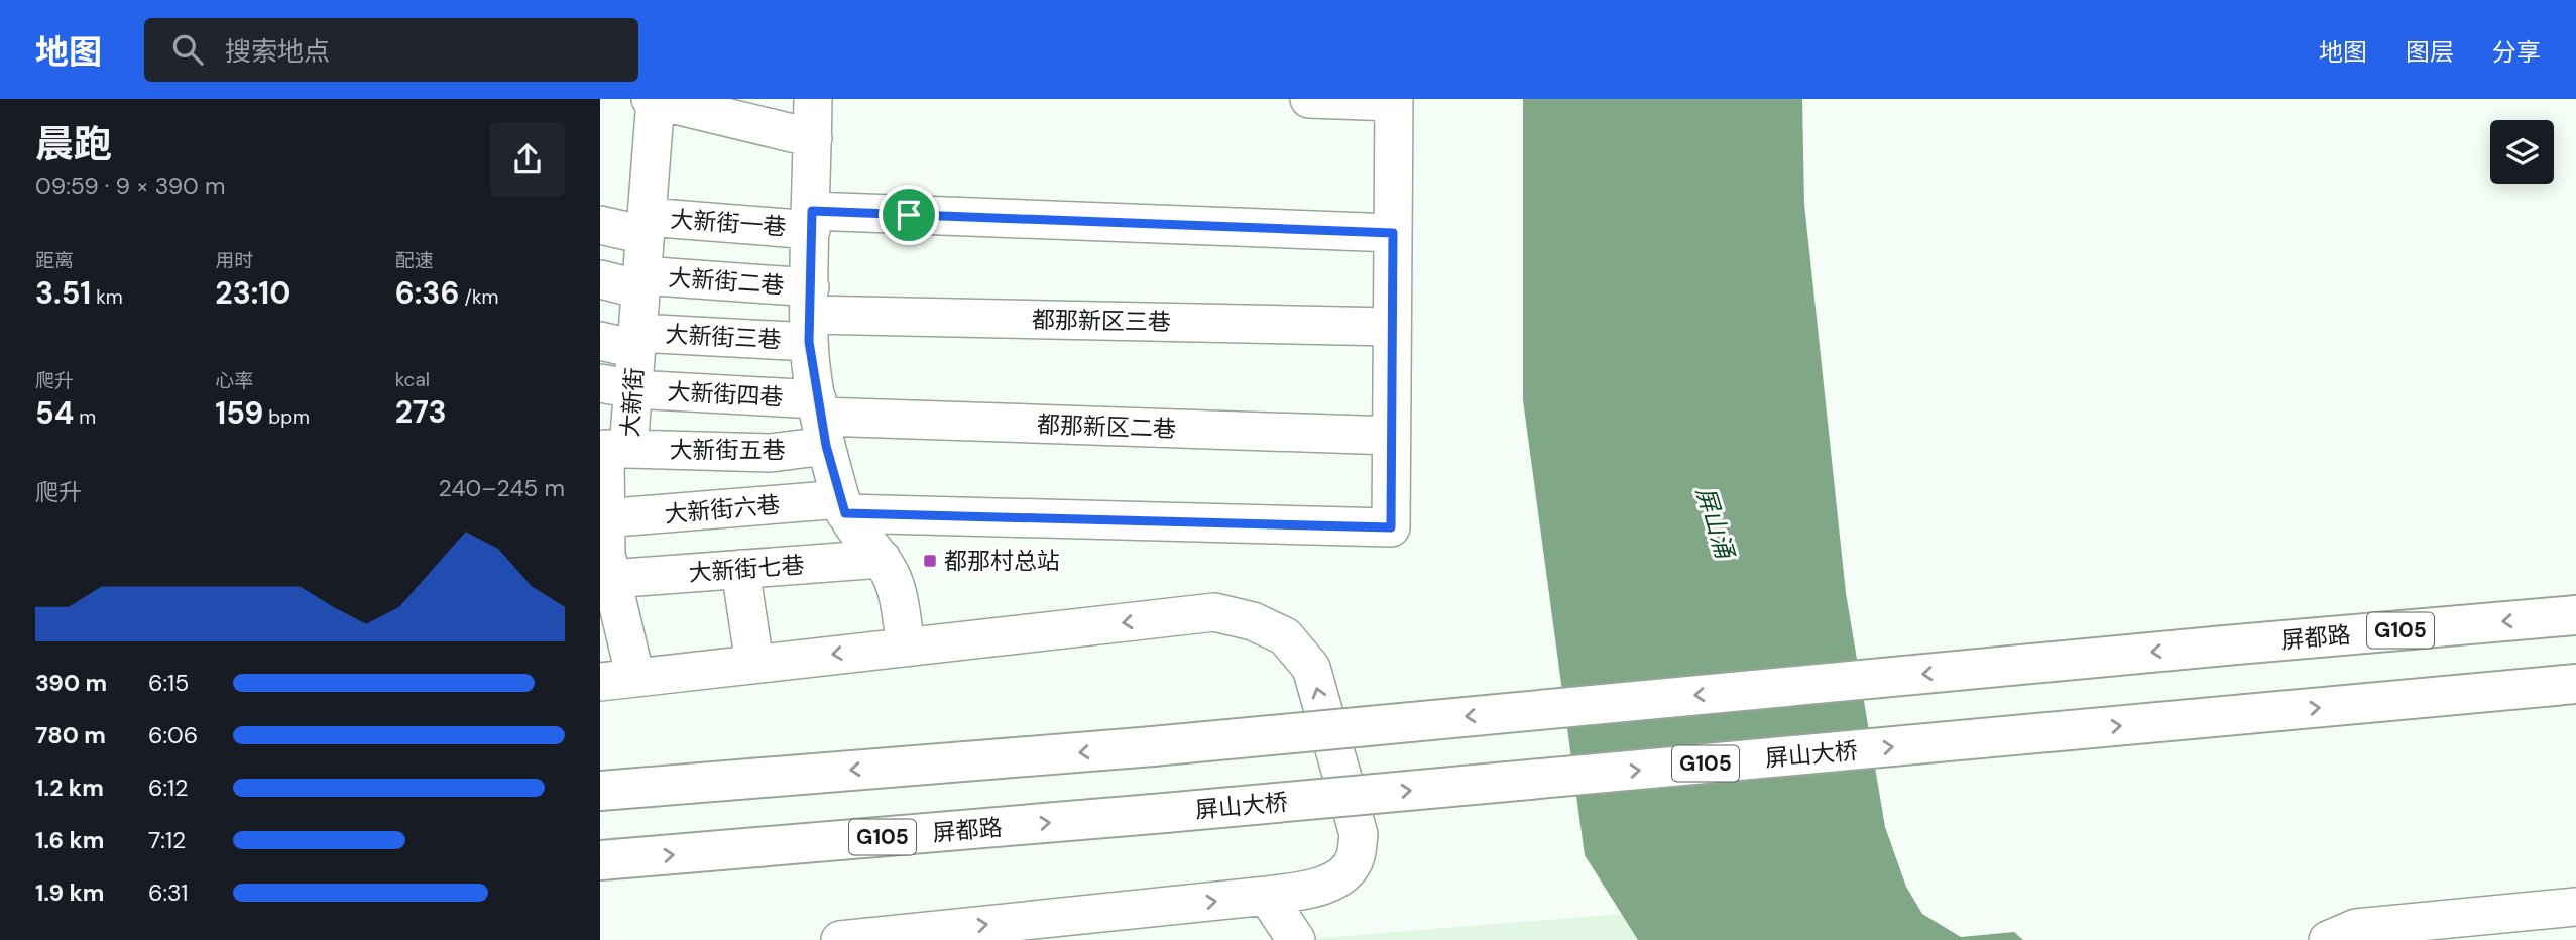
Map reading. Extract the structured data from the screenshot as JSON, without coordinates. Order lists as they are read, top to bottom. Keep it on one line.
{"streets":{"highway":["G105","屏都路","屏山大桥"],"street":["大新街一巷","大新街二巷","都那新区三巷","大新街三巷","大新街四巷","大新街","都那新区二巷","大新街五巷","大新街六巷","大新街七巷"]},"crossings":[["大新街一巷","大新街"],["大新街二巷","都那新区三巷"],["大新街二巷","大新街三巷"],["大新街二巷","大新街"],["都那新区三巷","大新街三巷"],["大新街三巷","大新街"],["大新街四巷","大新街"],["大新街四巷","都那新区二巷"],["大新街四巷","大新街五巷"],["大新街","大新街五巷"],["大新街","大新街六巷"],["大新街","大新街七巷"],["都那新区二巷","大新街五巷"],["都那新区二巷","大新街六巷"],["屏都路","屏山大桥"]],"one_way":["屏山大桥"],"water":["屏山涌"],"places":{"transit":["都那村总站"]},"page":{"header":"地图","search":"搜索地点","nav":["地图","图层","分享"],"heading":["晨跑","09:59 · 9 × 390 m"],"stats":[["距离","3.51 km"],["用时","23:10"],["配速","6:36 /km"],["爬升","54 m"],["心率","159 bpm"],["kcal","273"]],"chart":["爬升","240–245 m"],"list":[{"name":"390 m","note":"6:15"},{"name":"780 m","note":"6:06"},{"name":"1.2 km","note":"6:12"},{"name":"1.6 km","note":"7:12"},{"name":"1.9 km","note":"6:31"}]}}
